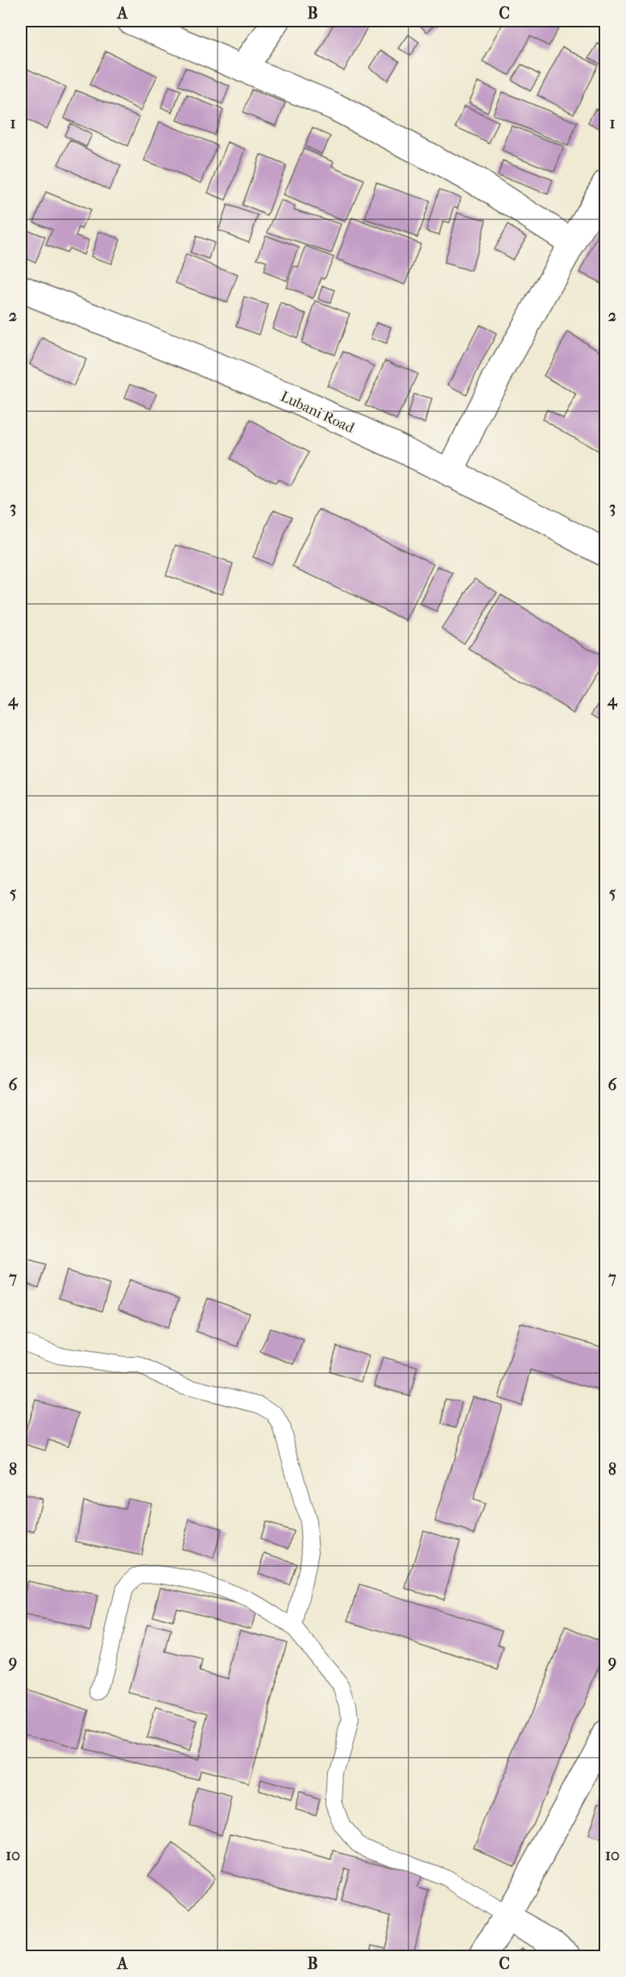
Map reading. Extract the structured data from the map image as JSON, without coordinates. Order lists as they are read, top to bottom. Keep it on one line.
{"streets":{"street":["Lubani Road"]},"grid":{"columns":["A","B","C"],"rows":["1","2","3","4","5","6","7","8","9","10"]}}
